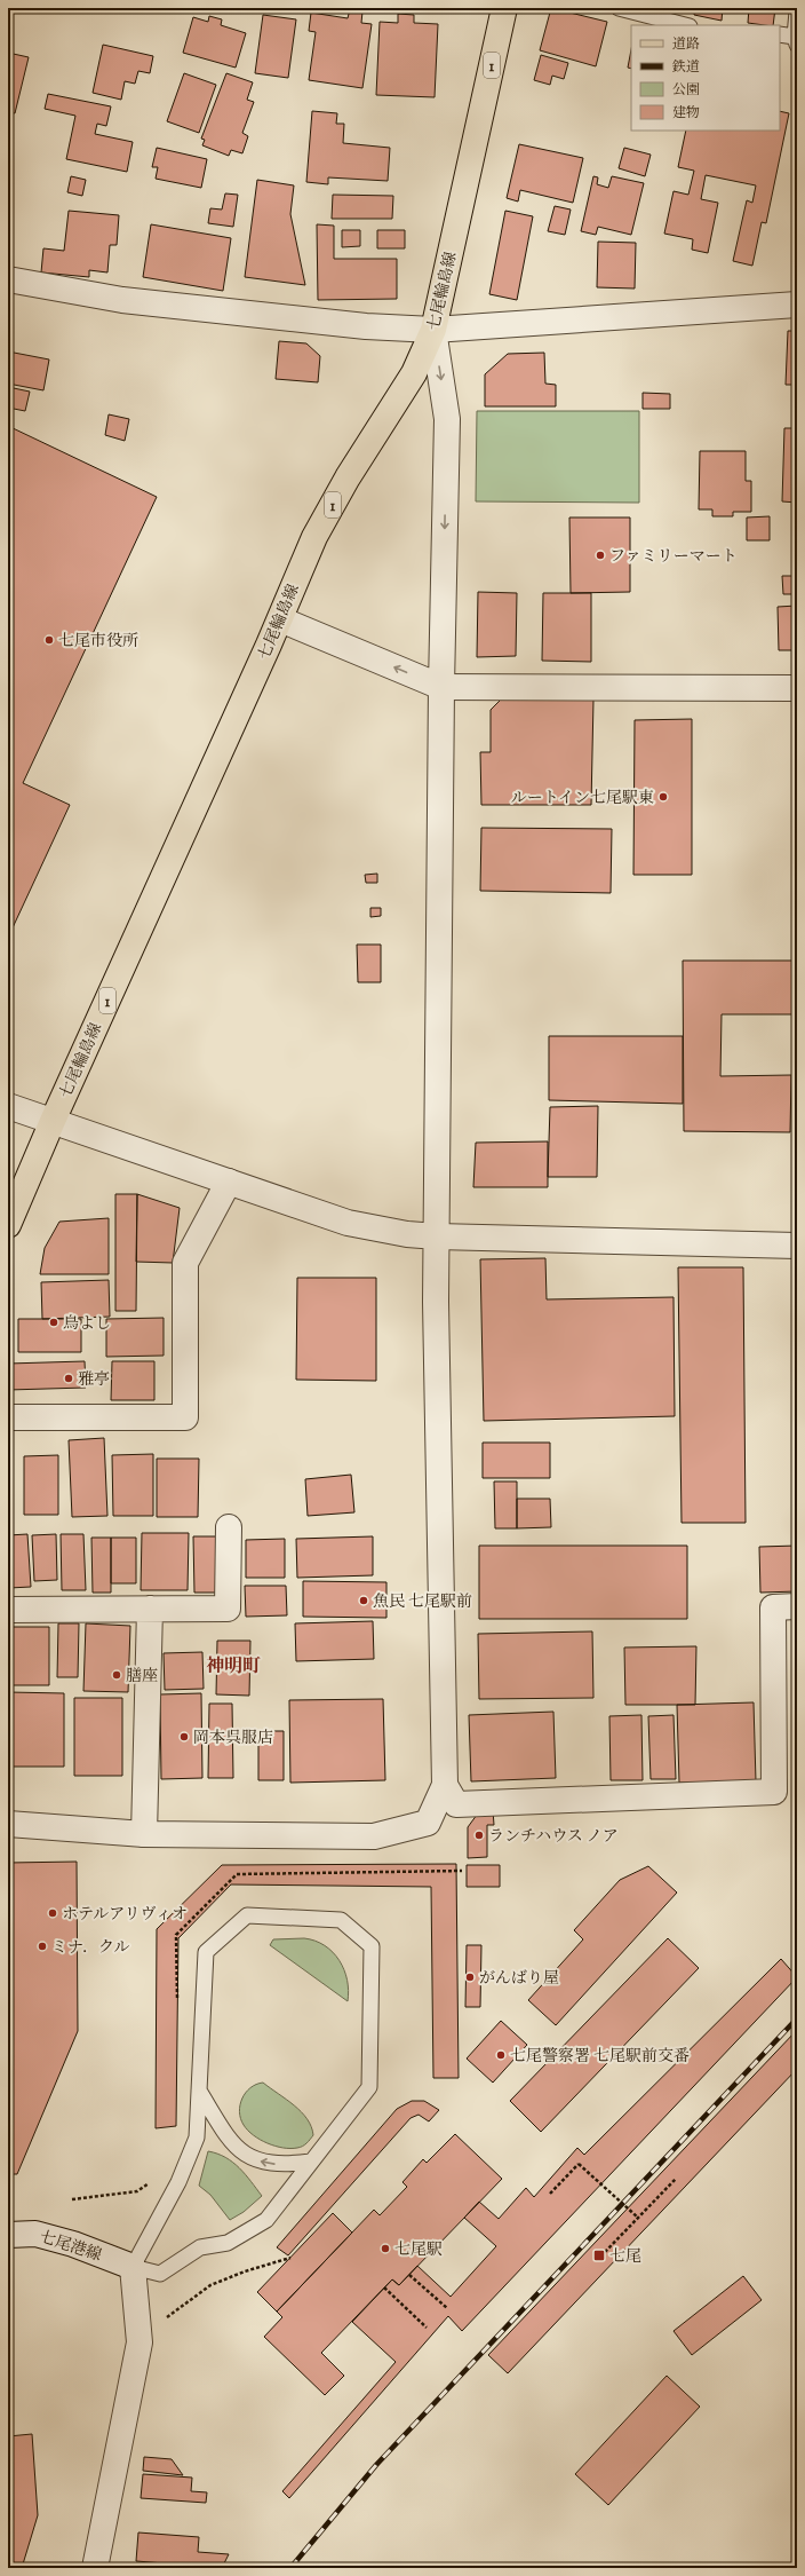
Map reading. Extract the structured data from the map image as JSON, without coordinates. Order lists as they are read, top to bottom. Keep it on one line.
{"streets":{"main road":["1","七尾輪島線"],"street":["七尾港線"]},"districts":["神明町"],"places":{"other":["ファミリーマート","七尾市役所","ルートイン七尾駅東","鳥よし","雅亭","魚民 七尾駅前","膳座","岡本呉服店","ランチハウス ノア","ホテルアリヴィオ","ミナ．クル","がんばり屋","七尾警察署 七尾駅前交番","七尾駅"],"transit":["七尾"]},"legend":["道路","鉄道","公園","建物"]}
